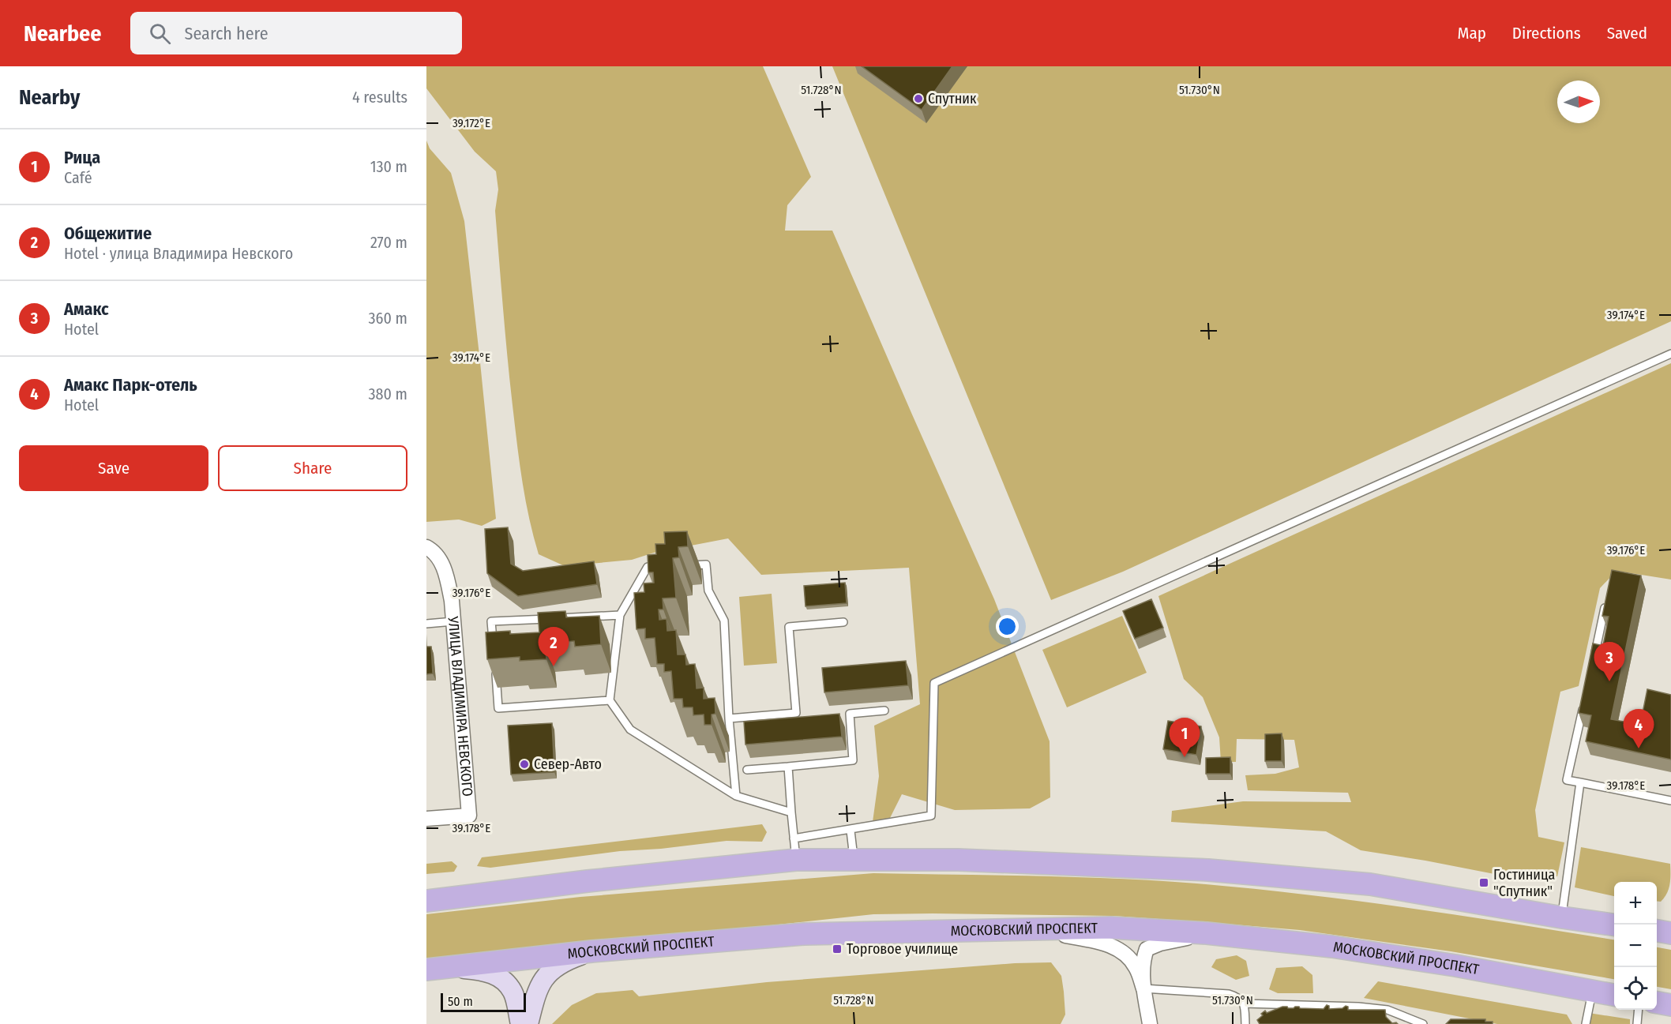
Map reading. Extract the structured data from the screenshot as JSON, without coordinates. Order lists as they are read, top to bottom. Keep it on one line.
{"streets":{"main road":["МОСКОВСКИЙ ПРОСПЕКТ"],"street":["УЛИЦА ВЛАДИМИРА НЕВСКОГО"]},"places":{"other":["Спутник","Север-Авто"],"transit":["Гостиница \"Спутник\"","Торговое училище"]},"scale_bar":"50 m","north":"right","page":{"header":"Nearbee","search":"Search here","nav":["Map","Directions","Saved"],"heading":["Nearby","4 results"],"list":[{"mark":"1","name":"Рица","note":"Café","value":"130 m"},{"mark":"2","name":"Общежитие","note":"Hotel · улица Владимира Невского","value":"270 m"},{"mark":"3","name":"Амакс","note":"Hotel","value":"360 m"},{"mark":"4","name":"Амакс Парк-отель","note":"Hotel","value":"380 m"}],"buttons":["Save","Share"],"pins":["2","3","4","1"],"map_buttons":["+","−"],"scale":"50 m"},"coordinates":["51.728°N","51.730°N","39.172°E","39.174°E","39.176°E","39.178°E"]}
